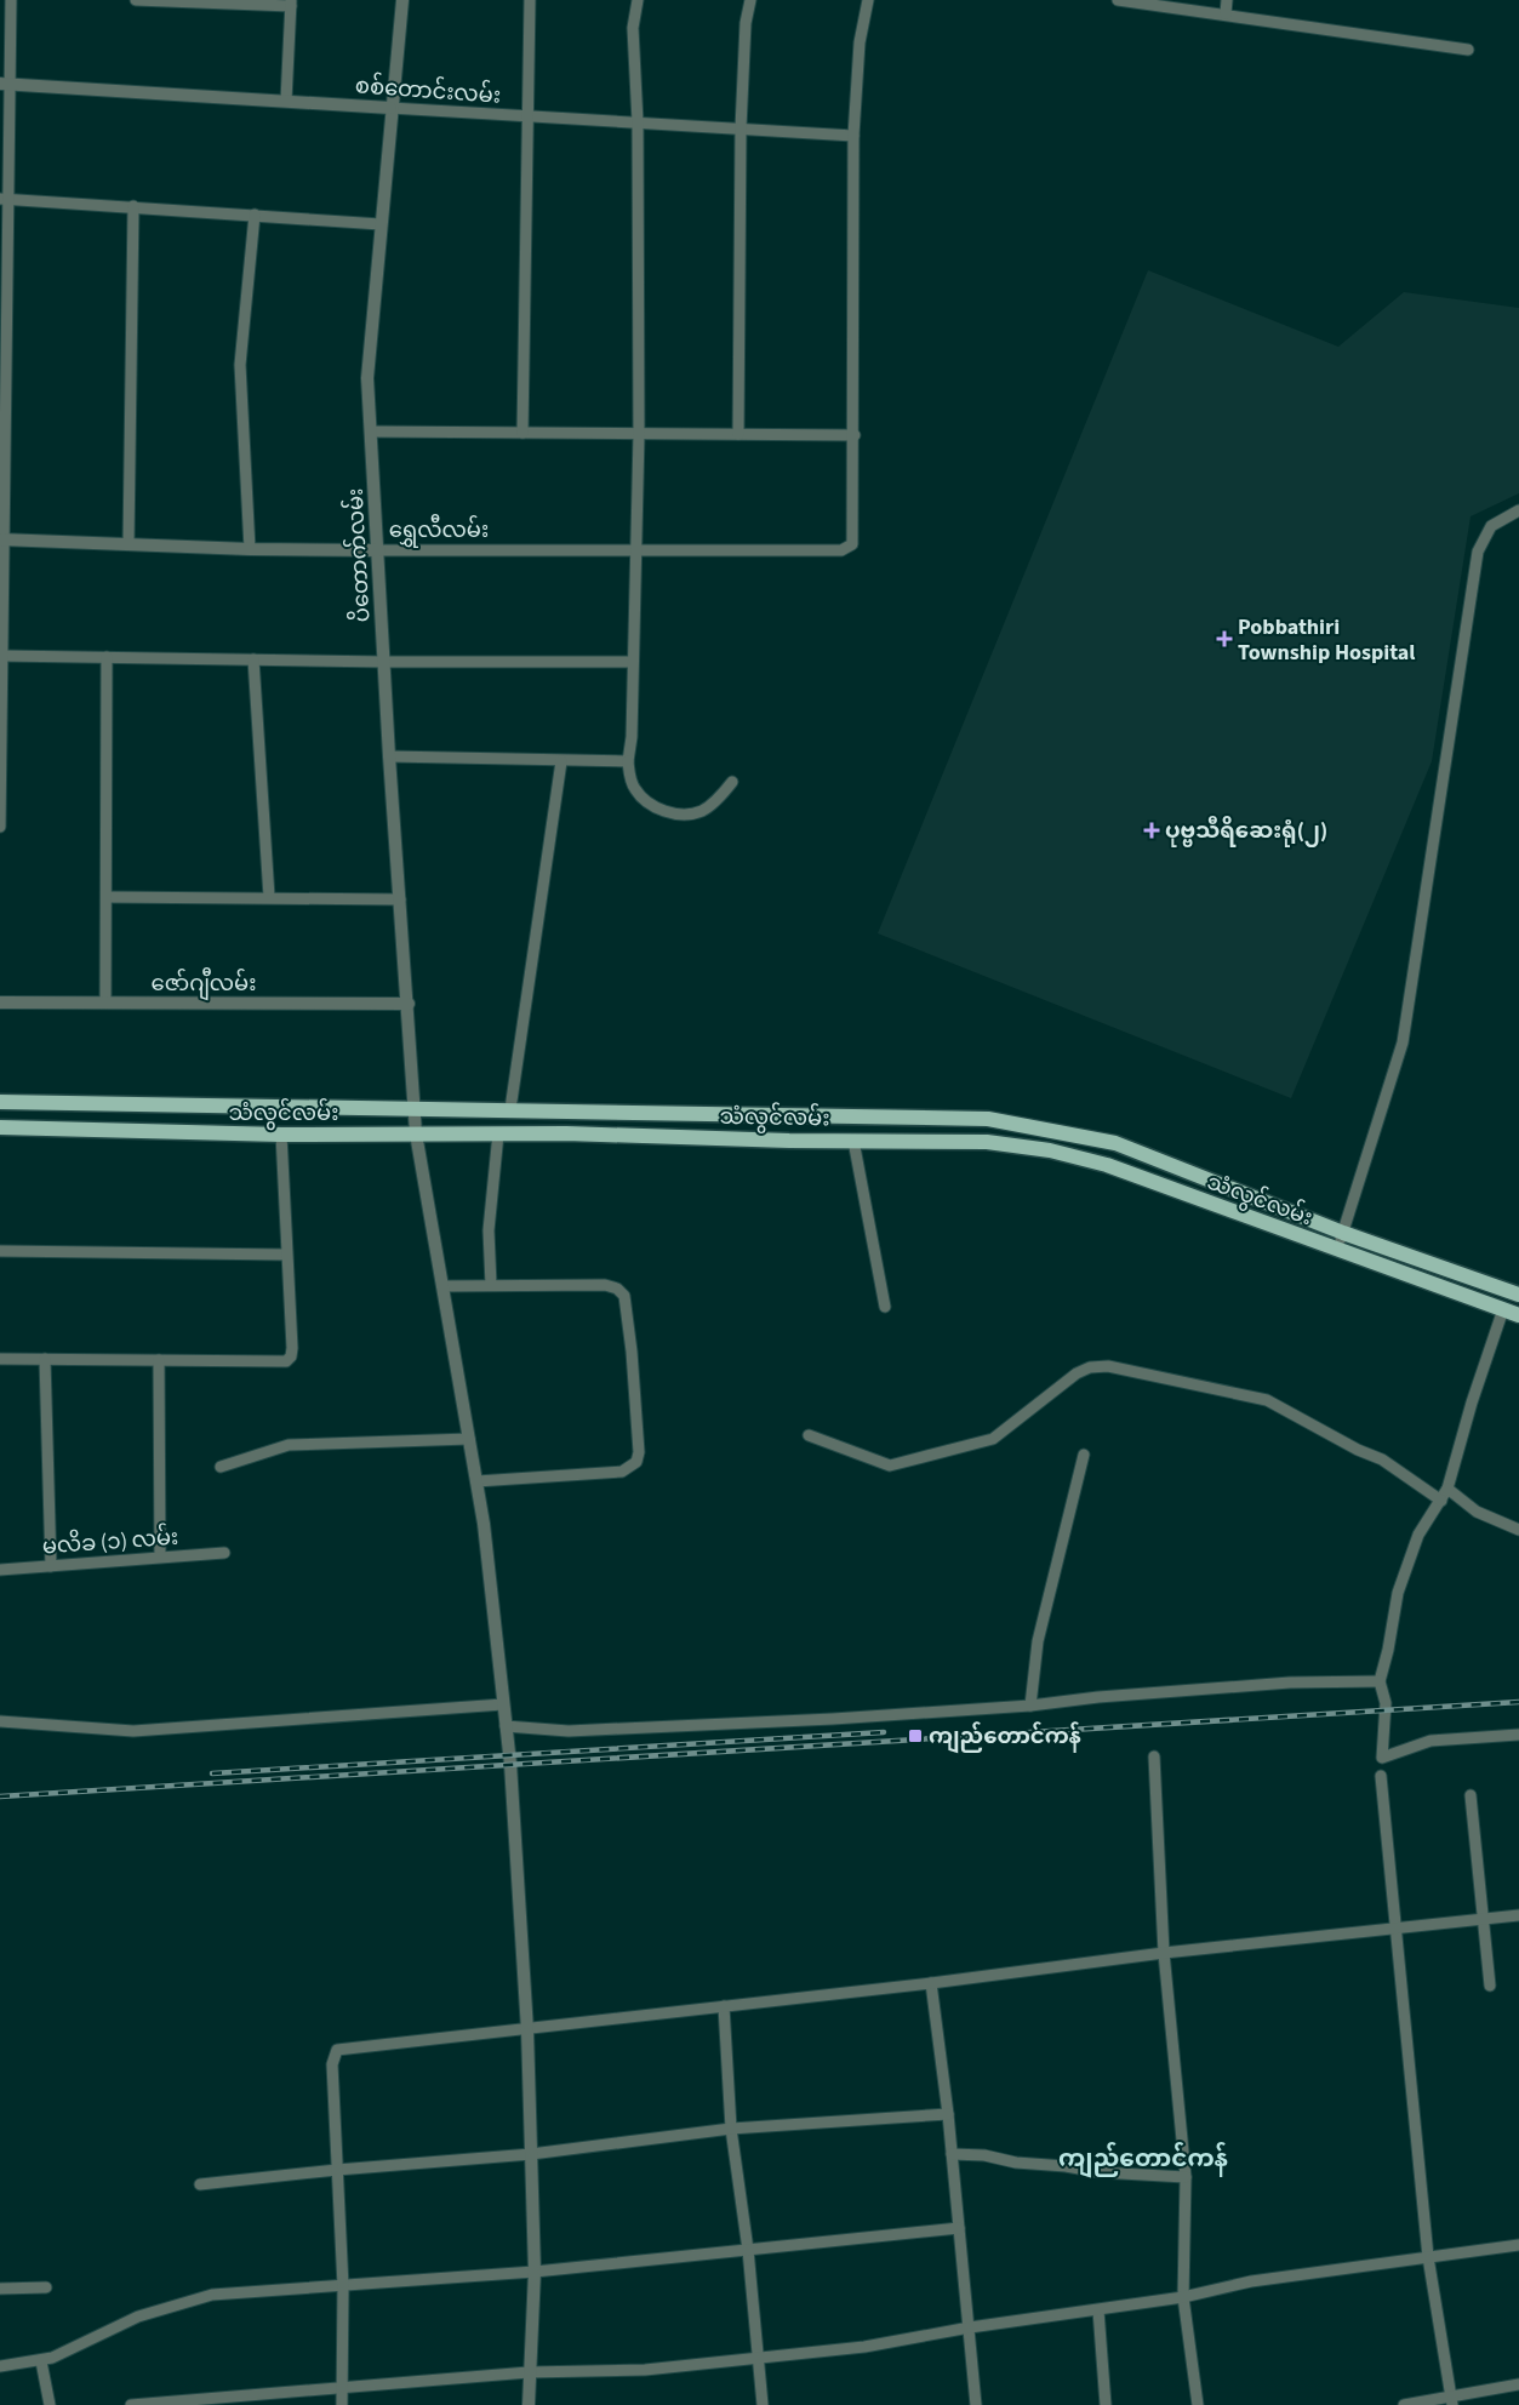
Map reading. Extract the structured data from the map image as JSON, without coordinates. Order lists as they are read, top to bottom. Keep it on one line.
{"streets":{"main road":["သံလွင်လမ်း"],"street":["စစ်တောင်းလမ်း","ရွှေလီလမ်း","ပိတောက်လမ်း","ဇော်ဂျီလမ်း","မလိခ (၁) လမ်း"]},"crossings":[["စစ်တောင်းလမ်း","ပိတောက်လမ်း"],["ရွှေလီလမ်း","ပိတောက်လမ်း"],["ပိတောက်လမ်း","ဇော်ဂျီလမ်း"],["ပိတောက်လမ်း","သံလွင်လမ်း"]],"districts":["ကျည်တောင်ကန်"],"places":{"health":["Pobbathiri Township Hospital","ပုဗ္ဗသီရိဆေးရုံ(၂)"],"transit":["ကျည်တောင်ကန်"]}}
